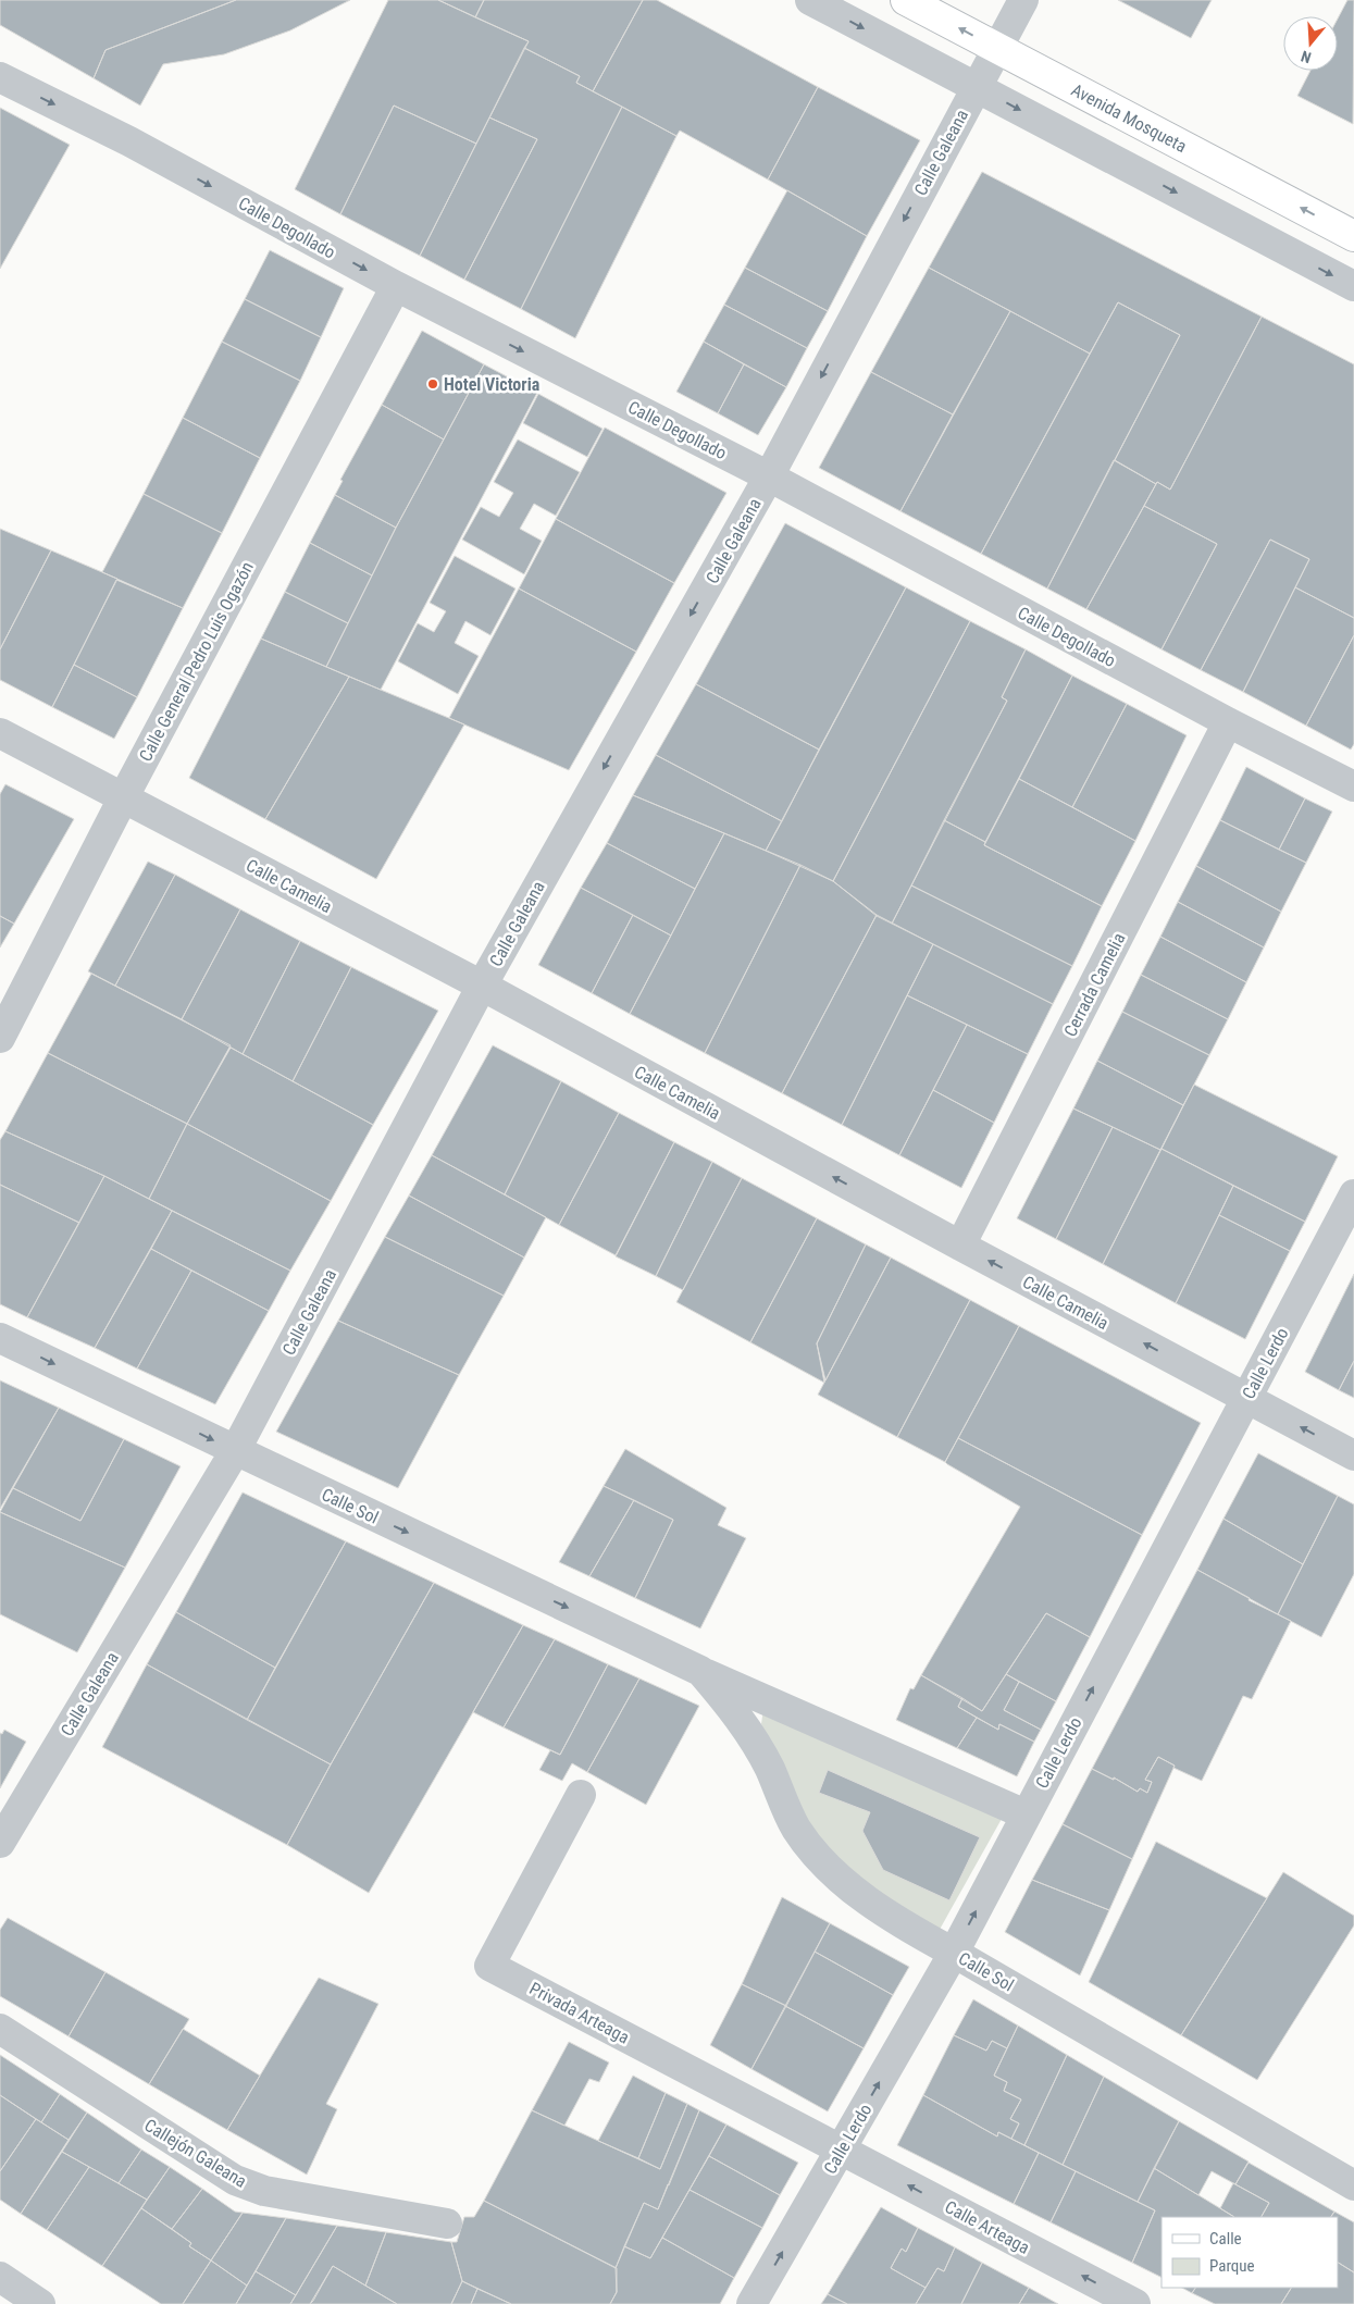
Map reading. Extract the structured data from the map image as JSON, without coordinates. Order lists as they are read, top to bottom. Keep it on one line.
{"streets":{"main road":["Avenida Mosqueta"],"street":["Calle Galeana","Calle Degollado","Calle General Pedro Luis Ogazón","Calle Camelia","Cerrada Camelia","Calle Lerdo","Calle Sol","Privada Arteaga","Callejón Galeana","Calle Arteaga"]},"crossings":[["Avenida Mosqueta","Calle Galeana"],["Calle Galeana","Calle Degollado"],["Calle Galeana","Calle Camelia"],["Calle Galeana","Calle Sol"],["Calle Degollado","Calle General Pedro Luis Ogazón"],["Calle Degollado","Cerrada Camelia"],["Calle General Pedro Luis Ogazón","Calle Camelia"],["Calle Camelia","Cerrada Camelia"],["Calle Camelia","Calle Lerdo"],["Calle Lerdo","Calle Sol"],["Calle Lerdo","Privada Arteaga"],["Calle Lerdo","Calle Arteaga"],["Privada Arteaga","Calle Arteaga"]],"one_way":["Avenida Mosqueta","Calle Galeana","Calle Degollado","Calle Camelia","Calle Lerdo","Calle Sol","Calle Arteaga"],"places":["Hotel Victoria"],"legend":["Calle","Parque"],"north":"bottom"}
